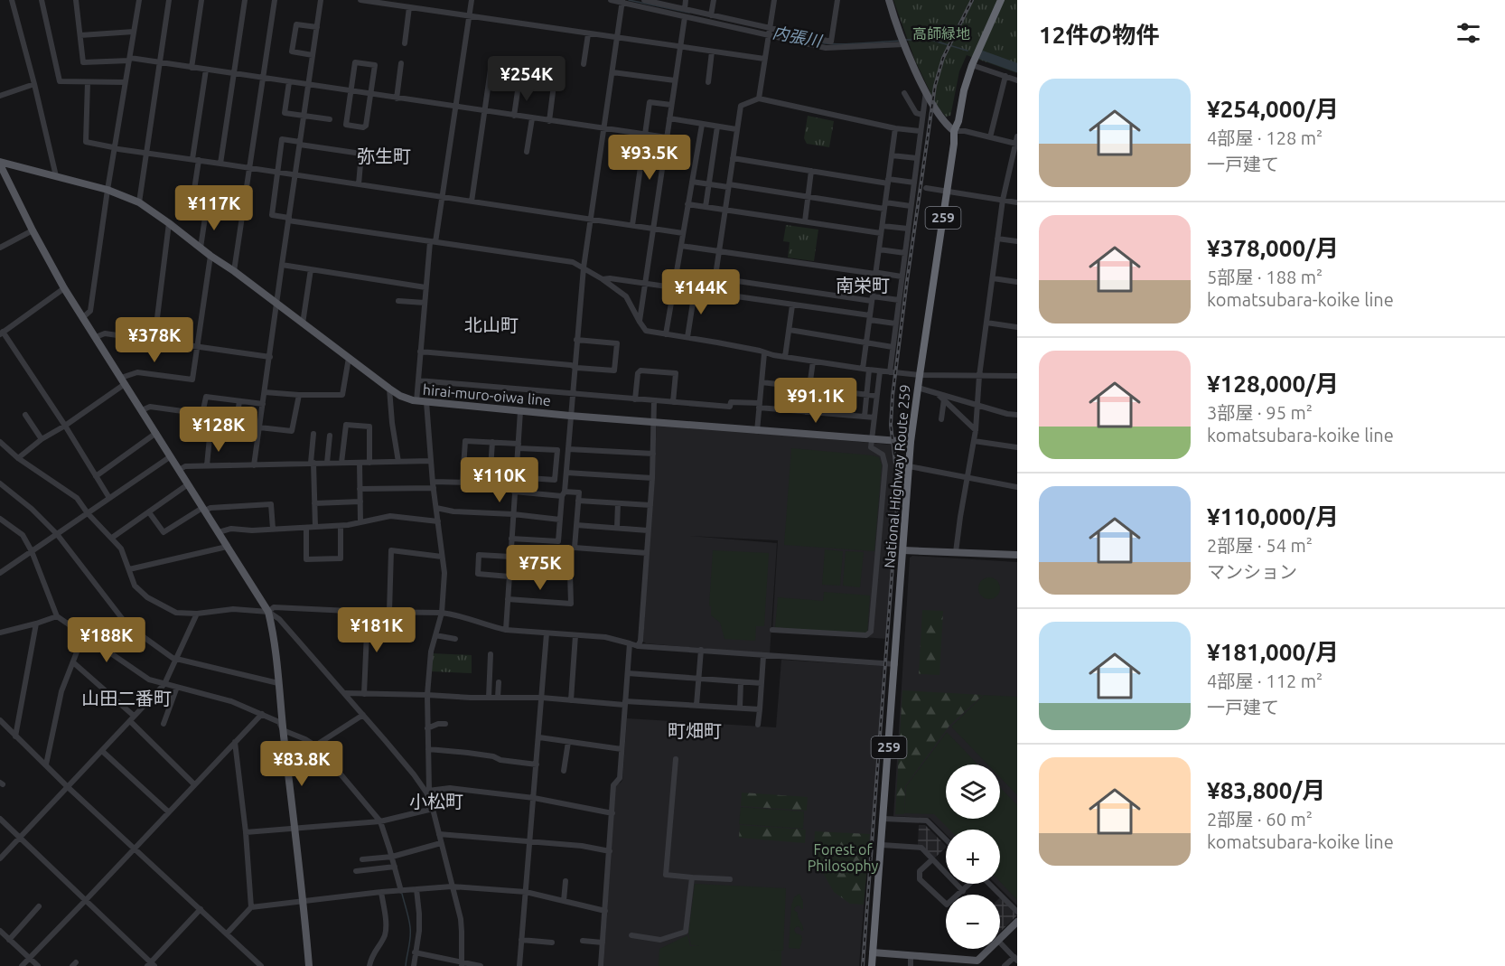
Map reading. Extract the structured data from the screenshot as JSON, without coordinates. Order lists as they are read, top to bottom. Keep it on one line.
{"streets":{"highway":["259","National Highway Route 259"],"main road":["hirai-muro-oiwa line"]},"crossings":[["hirai-muro-oiwa line","National Highway Route 259"]],"districts":["弥生町","南栄町","北山町","山田二番町","町畑町","小松町"],"water":["内張川"],"parks":["高師緑地","Forest of Philosophy"],"page":{"heading":"12件の物件","price":["¥254K","¥93.5K","¥117K","¥144K","¥378K","¥91.1K","¥128K","¥110K","¥75K","¥181K","¥188K","¥83.8K"],"list":[{"name":"¥254,000/月","note":"4部屋 · 128 m² · 一戸建て"},{"name":"¥378,000/月","note":"5部屋 · 188 m² · komatsubara-koike line"},{"name":"¥128,000/月","note":"3部屋 · 95 m² · komatsubara-koike line"},{"name":"¥110,000/月","note":"2部屋 · 54 m² · マンション"},{"name":"¥181,000/月","note":"4部屋 · 112 m² · 一戸建て"},{"name":"¥83,800/月","note":"2部屋 · 60 m² · komatsubara-koike line"}],"map_buttons":["+","−"]}}
